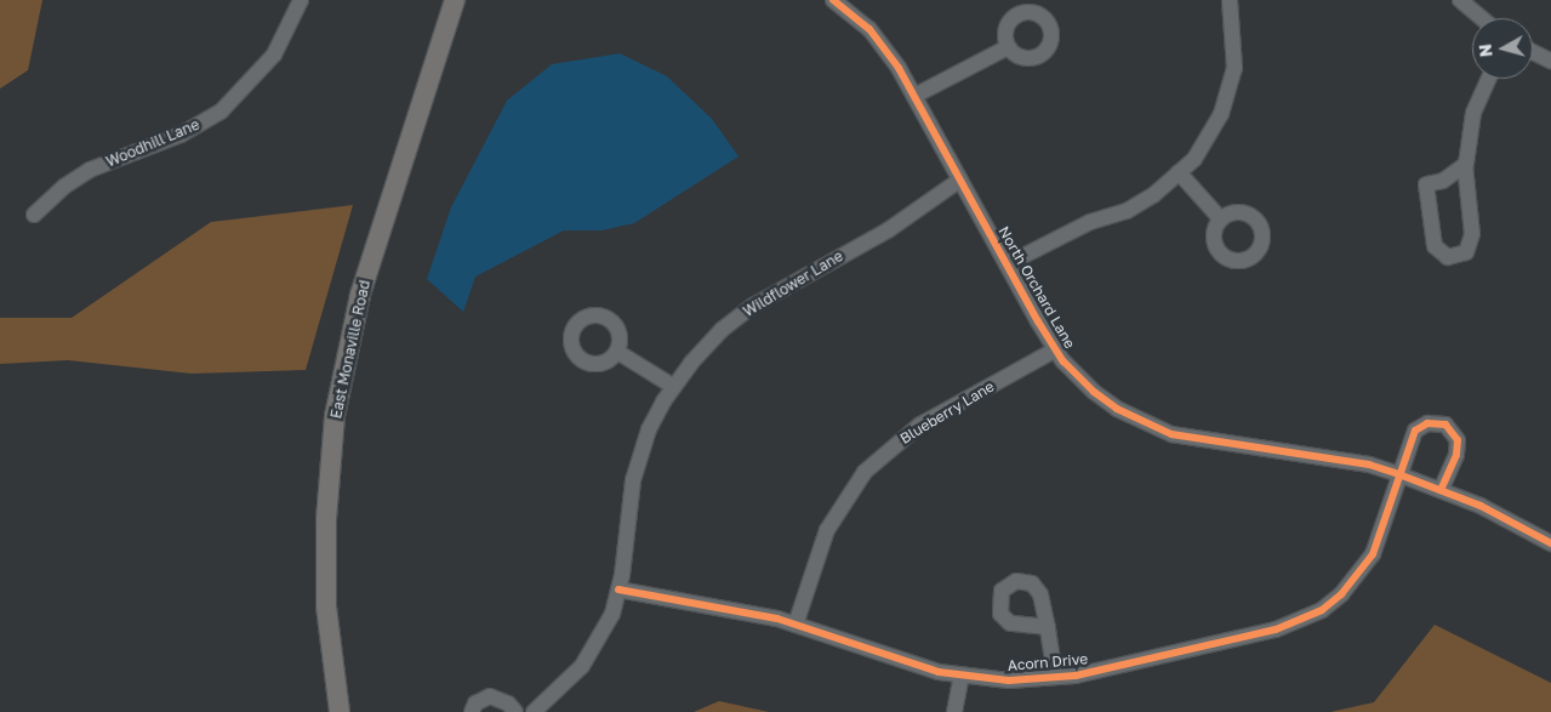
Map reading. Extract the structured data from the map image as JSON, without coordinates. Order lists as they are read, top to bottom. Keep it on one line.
{"streets":{"main road":["East Monaville Road"],"street":["Woodhill Lane","Wildflower Lane","North Orchard Lane","Blueberry Lane","Acorn Drive"]},"crossings":[["Wildflower Lane","North Orchard Lane"],["Wildflower Lane","Acorn Drive"],["North Orchard Lane","Blueberry Lane"],["North Orchard Lane","Acorn Drive"],["Blueberry Lane","Acorn Drive"]],"north":"left"}
